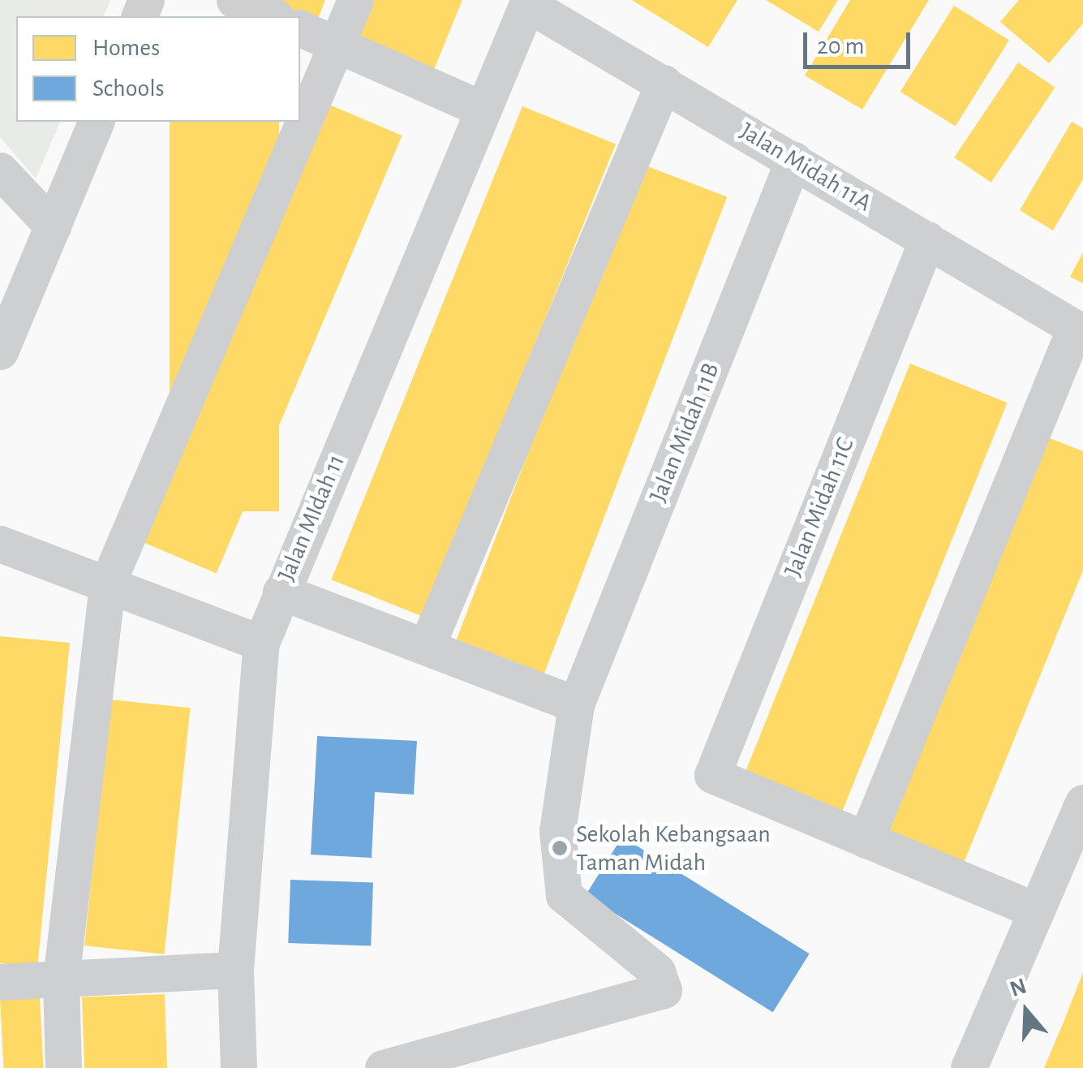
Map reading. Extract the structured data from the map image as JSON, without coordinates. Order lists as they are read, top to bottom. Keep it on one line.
{"streets":{"street":["Jalan Midah 11A","Jalan Midah 11B","Jalan Midah 11C","Jalan MIdah 11"]},"crossings":[["Jalan Midah 11A","Jalan Midah 11B"],["Jalan Midah 11A","Jalan Midah 11C"],["Jalan Midah 11A","Jalan MIdah 11"]],"places":["Sekolah Kebangsaan Taman Midah"],"legend":["Homes","Schools"],"scale_bar":"20 m","north":"top"}
